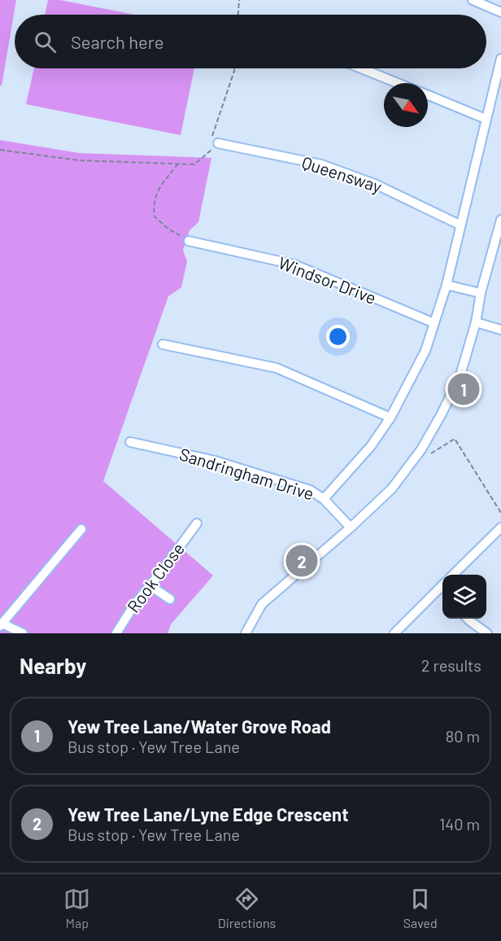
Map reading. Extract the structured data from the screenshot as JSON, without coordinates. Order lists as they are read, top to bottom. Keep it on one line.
{"streets":{"street":["Queensway","Windsor Drive","Sandringham Drive","Rook Close"]},"north":"bottom right","page":{"search":"Search here","pins":["1","2"],"heading":["Nearby","2 results"],"list":[{"mark":"1","name":"Yew Tree Lane/Water Grove Road","note":"Bus stop · Yew Tree Lane","value":"80 m"},{"mark":"2","name":"Yew Tree Lane/Lyne Edge Crescent","note":"Bus stop · Yew Tree Lane","value":"140 m"}],"nav":["Map","Directions","Saved"]}}
